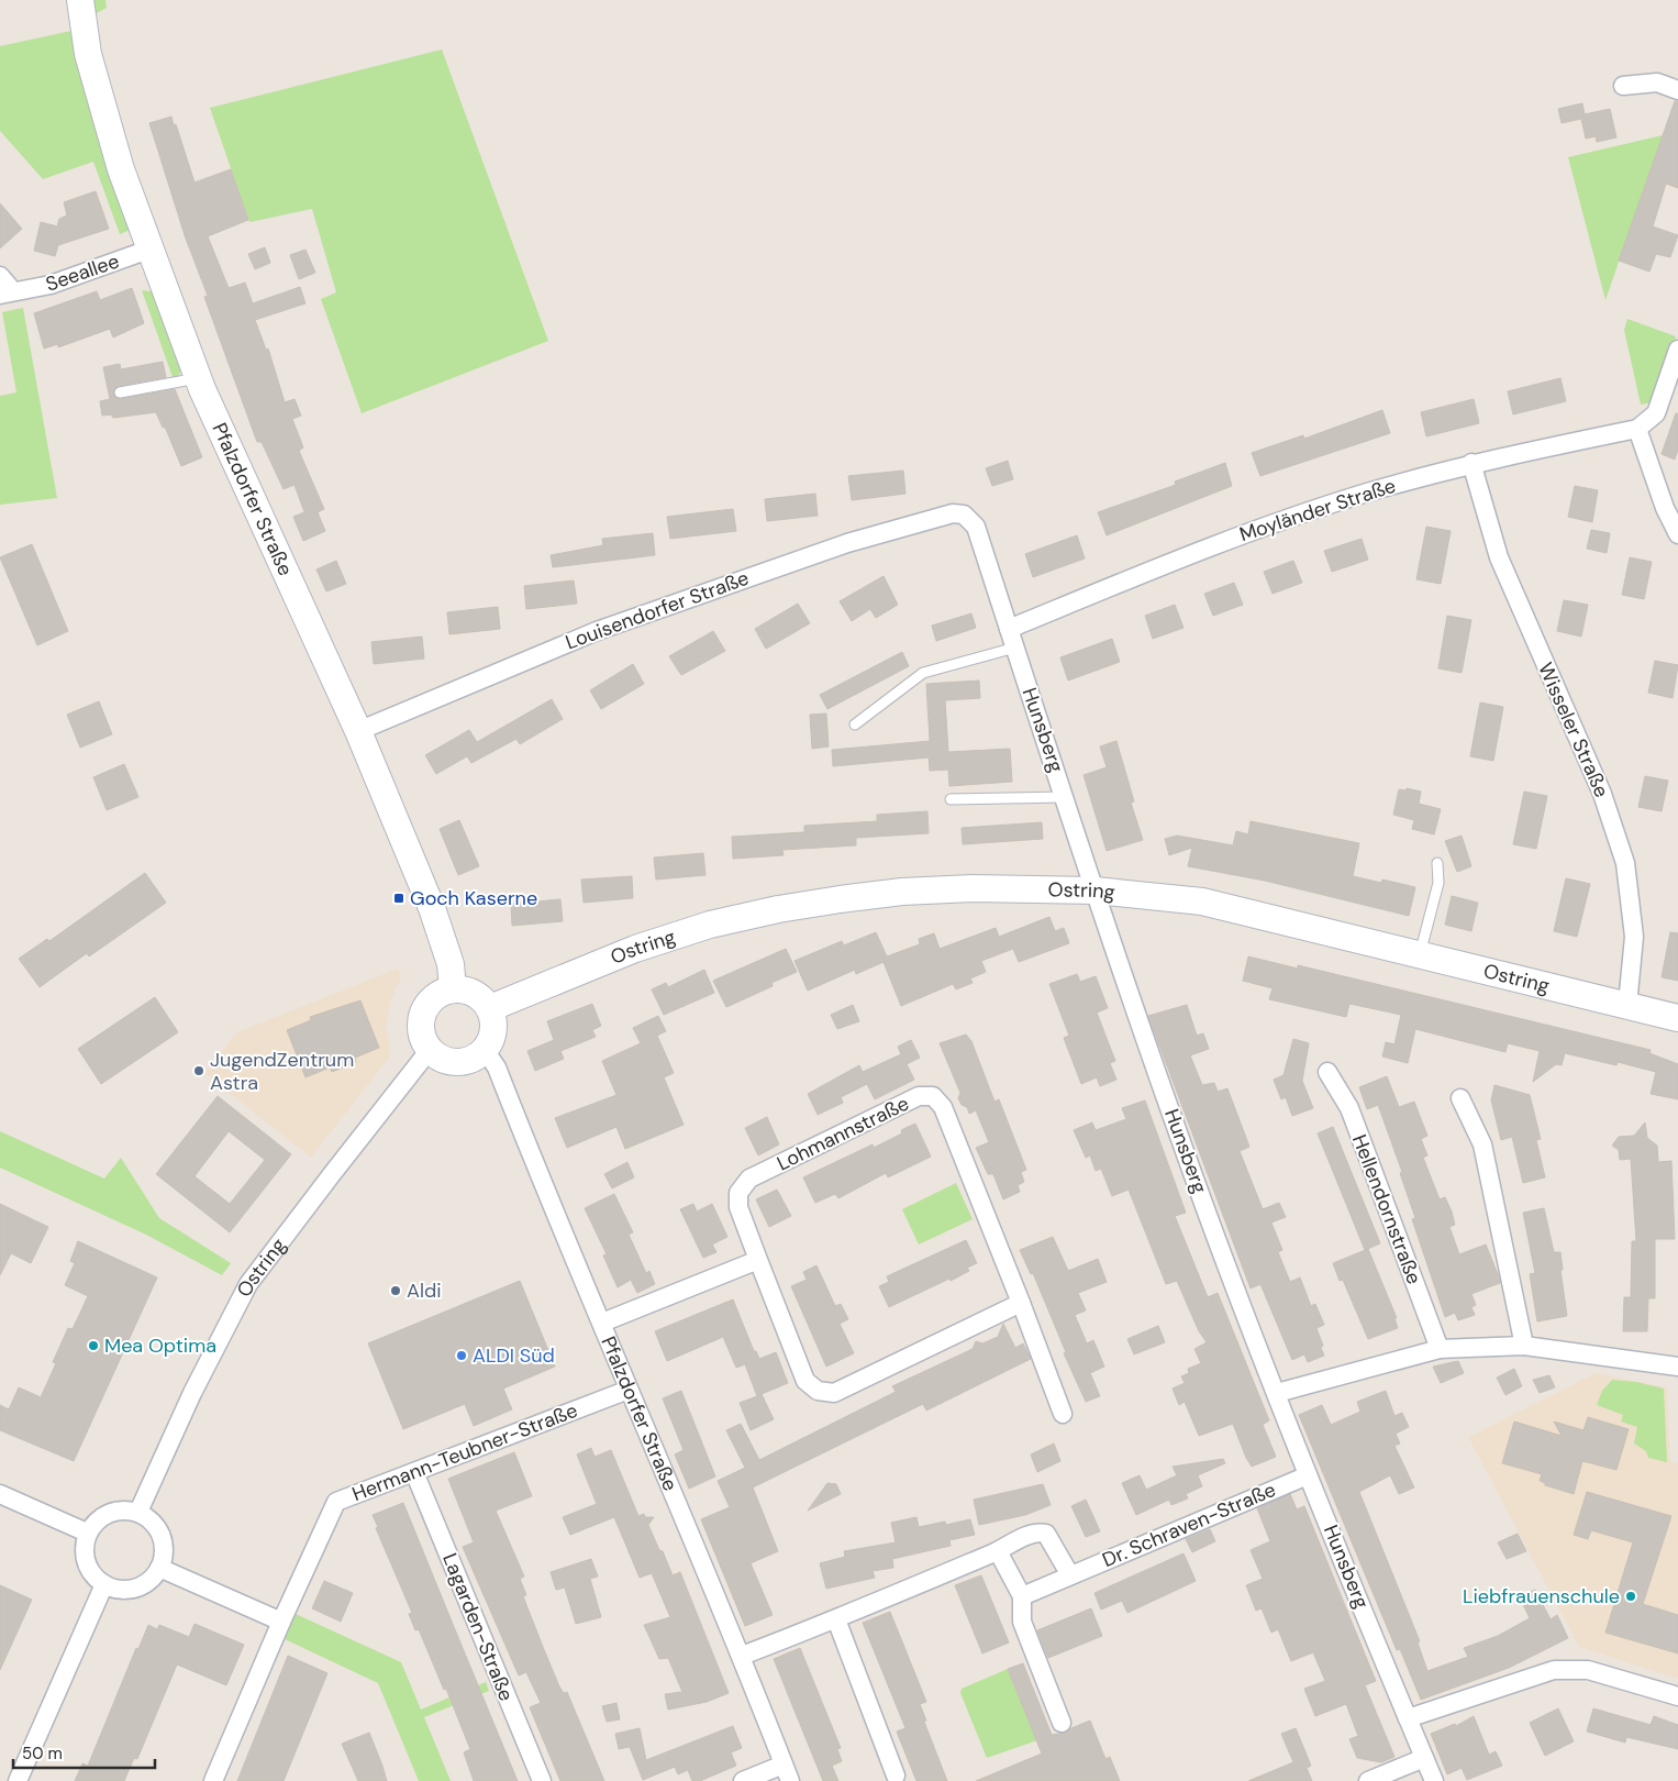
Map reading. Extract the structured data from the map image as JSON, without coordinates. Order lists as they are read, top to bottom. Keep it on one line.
{"streets":{"street":["Seeallee","Pfalzdorfer Straße","Moyländer Straße","Louisendorfer Straße","Hunsberg","Wisseler Straße","Ostring","Lohmannstraße","Hellendornstraße","Hermann-Teubner-Straße","Dr. Schraven-Straße","Lagarden-Straße"]},"crossings":[["Seeallee","Pfalzdorfer Straße"],["Pfalzdorfer Straße","Louisendorfer Straße"],["Pfalzdorfer Straße","Ostring"],["Pfalzdorfer Straße","Hermann-Teubner-Straße"],["Moyländer Straße","Hunsberg"],["Moyländer Straße","Wisseler Straße"],["Louisendorfer Straße","Hunsberg"],["Hunsberg","Ostring"],["Hunsberg","Dr. Schraven-Straße"],["Wisseler Straße","Ostring"],["Hermann-Teubner-Straße","Lagarden-Straße"]],"places":{"transit":["Goch Kaserne"],"other":["JugendZentrum Astra","Aldi","Mea Optima","ALDI Süd","Liebfrauenschule"]},"scale_bar":"50 m"}
